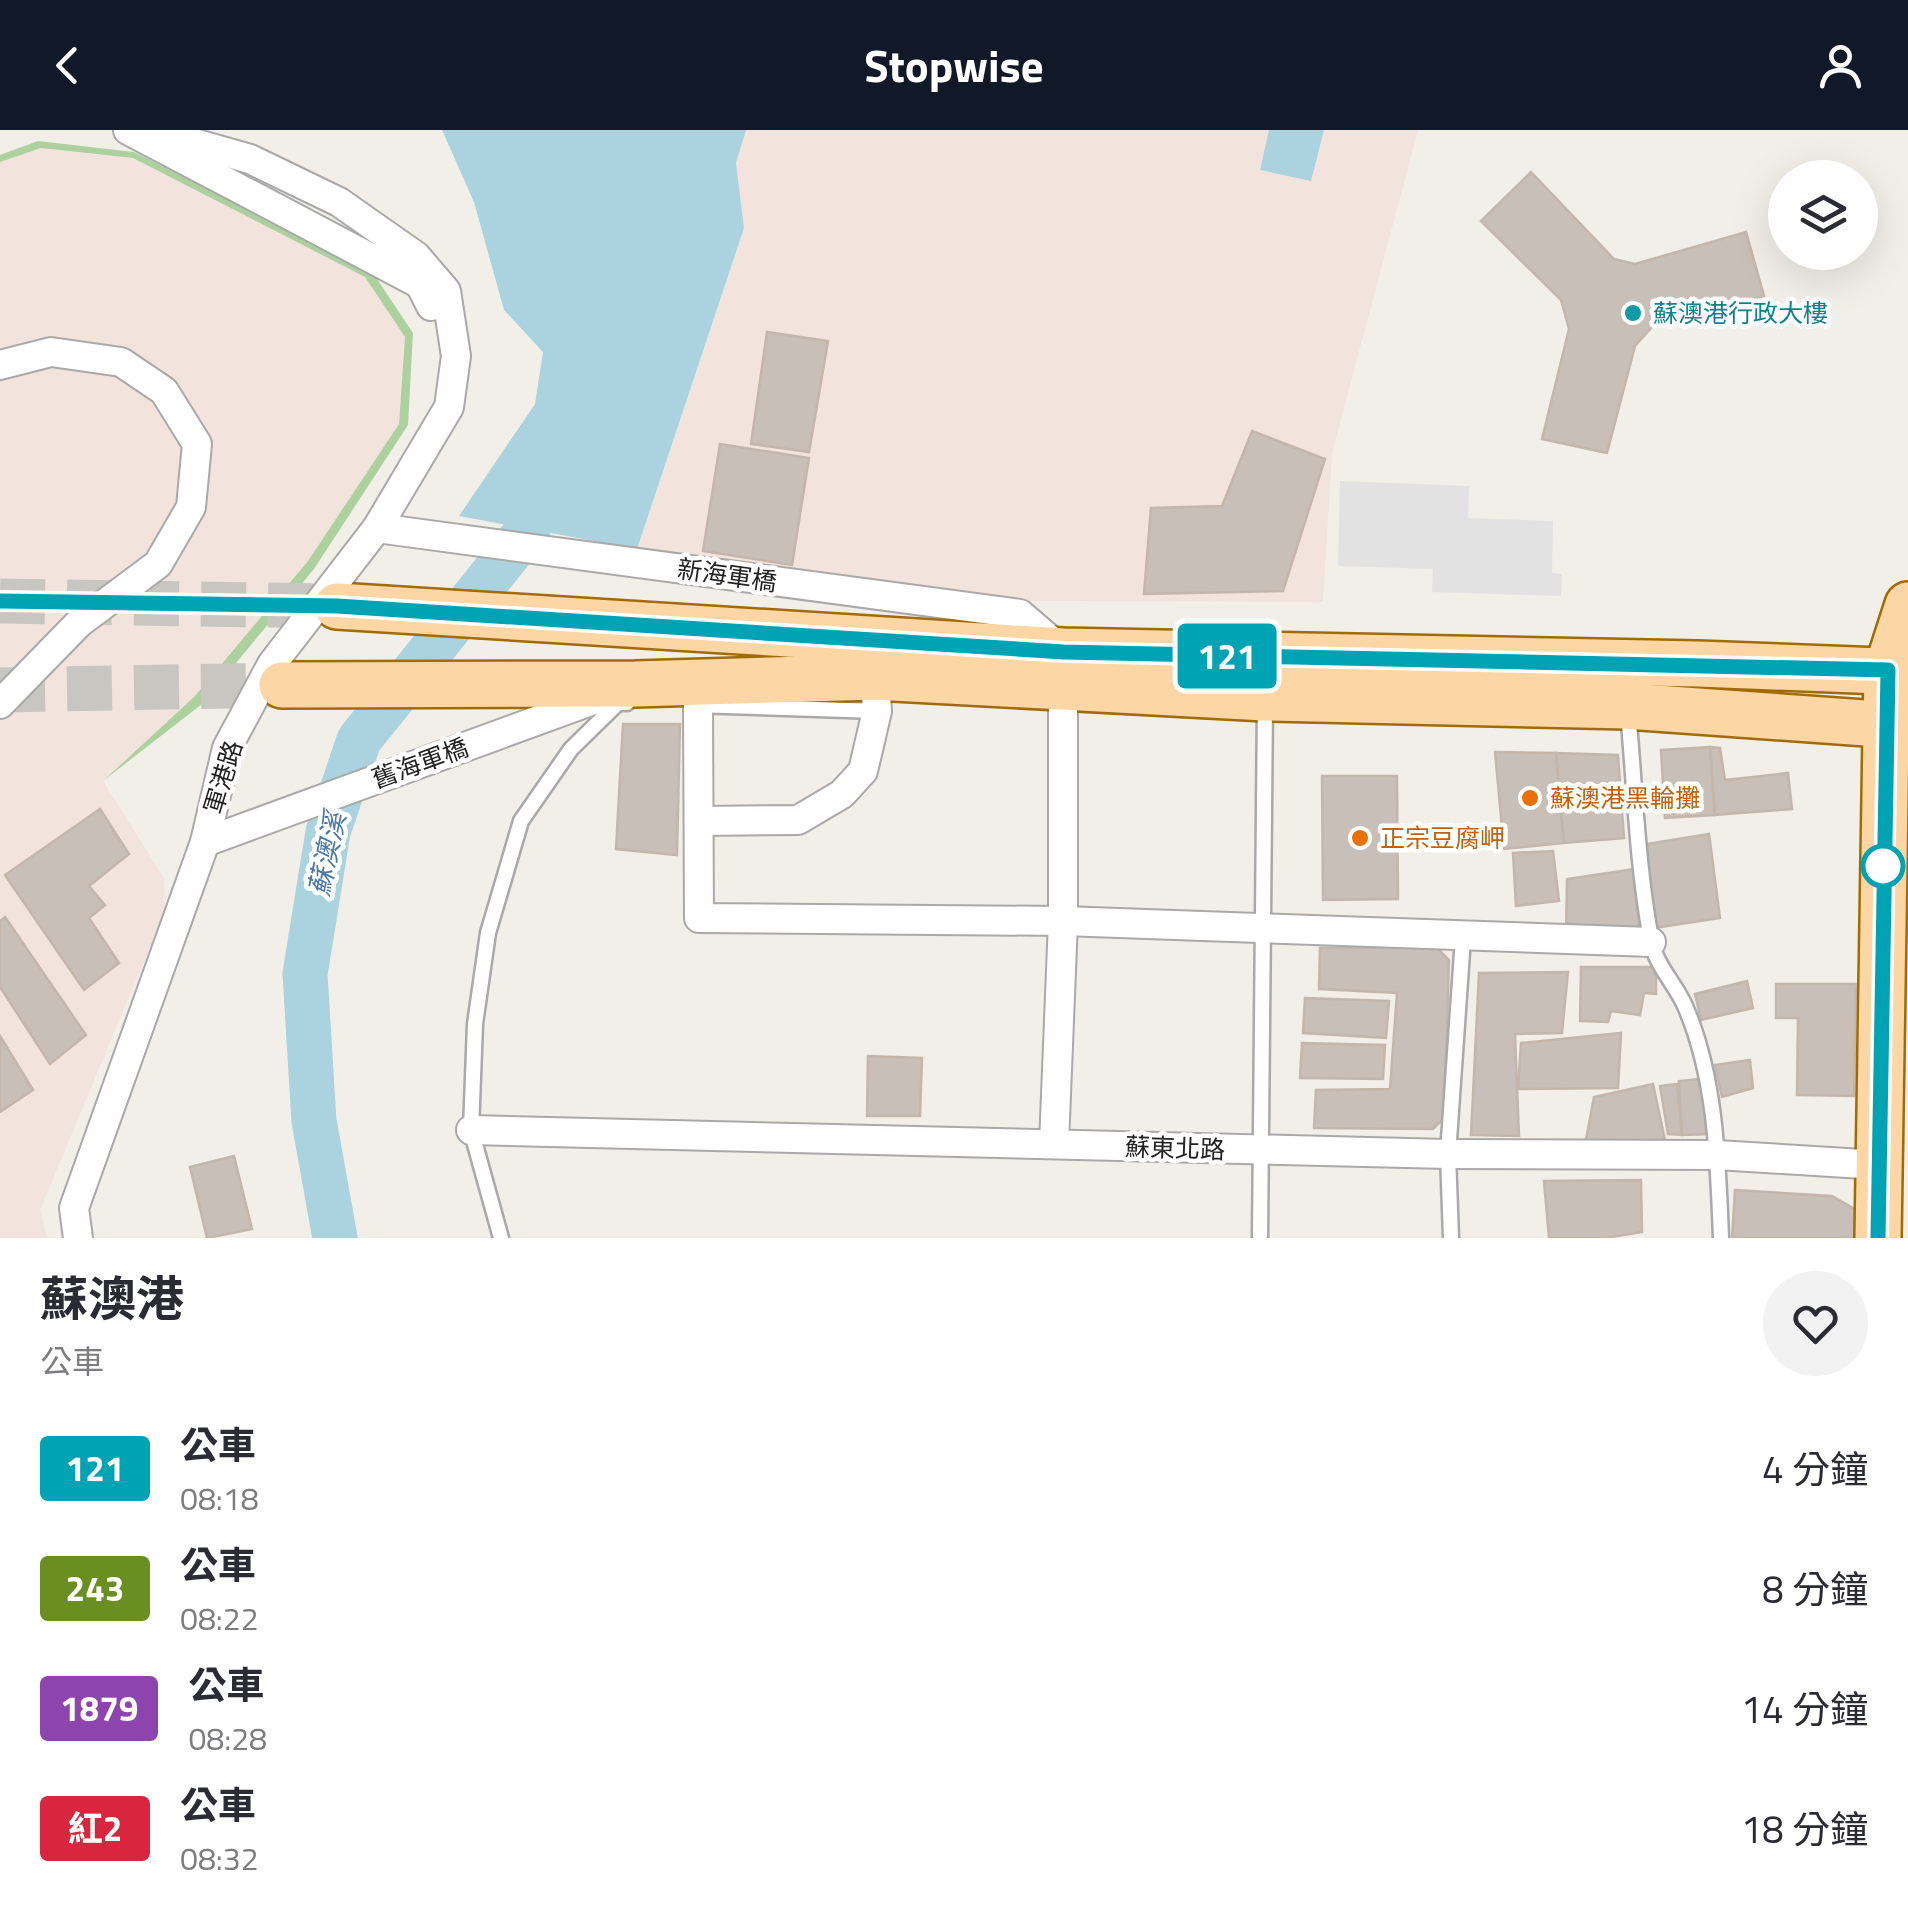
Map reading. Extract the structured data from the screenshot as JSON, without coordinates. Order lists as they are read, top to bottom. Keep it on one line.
{"streets":{"street":["新海軍橋","舊海軍橋","軍港路","蘇東北路"]},"crossings":[["新海軍橋","軍港路"],["舊海軍橋","軍港路"]],"water":["蘇澳溪"],"places":["蘇澳港行政大樓","蘇澳港黑輪攤","正宗豆腐岬"],"lines":["bus line 121"],"page":{"header":"Stopwise","on_map":"121","heading":["蘇澳港","公車"],"list":[{"mark":"121","name":"公車","note":"08:18","value":"4 分鐘"},{"mark":"243","name":"公車","note":"08:22","value":"8 分鐘"},{"mark":"1879","name":"公車","note":"08:28","value":"14 分鐘"},{"mark":"紅2","name":"公車","note":"08:32","value":"18 分鐘"}]}}
